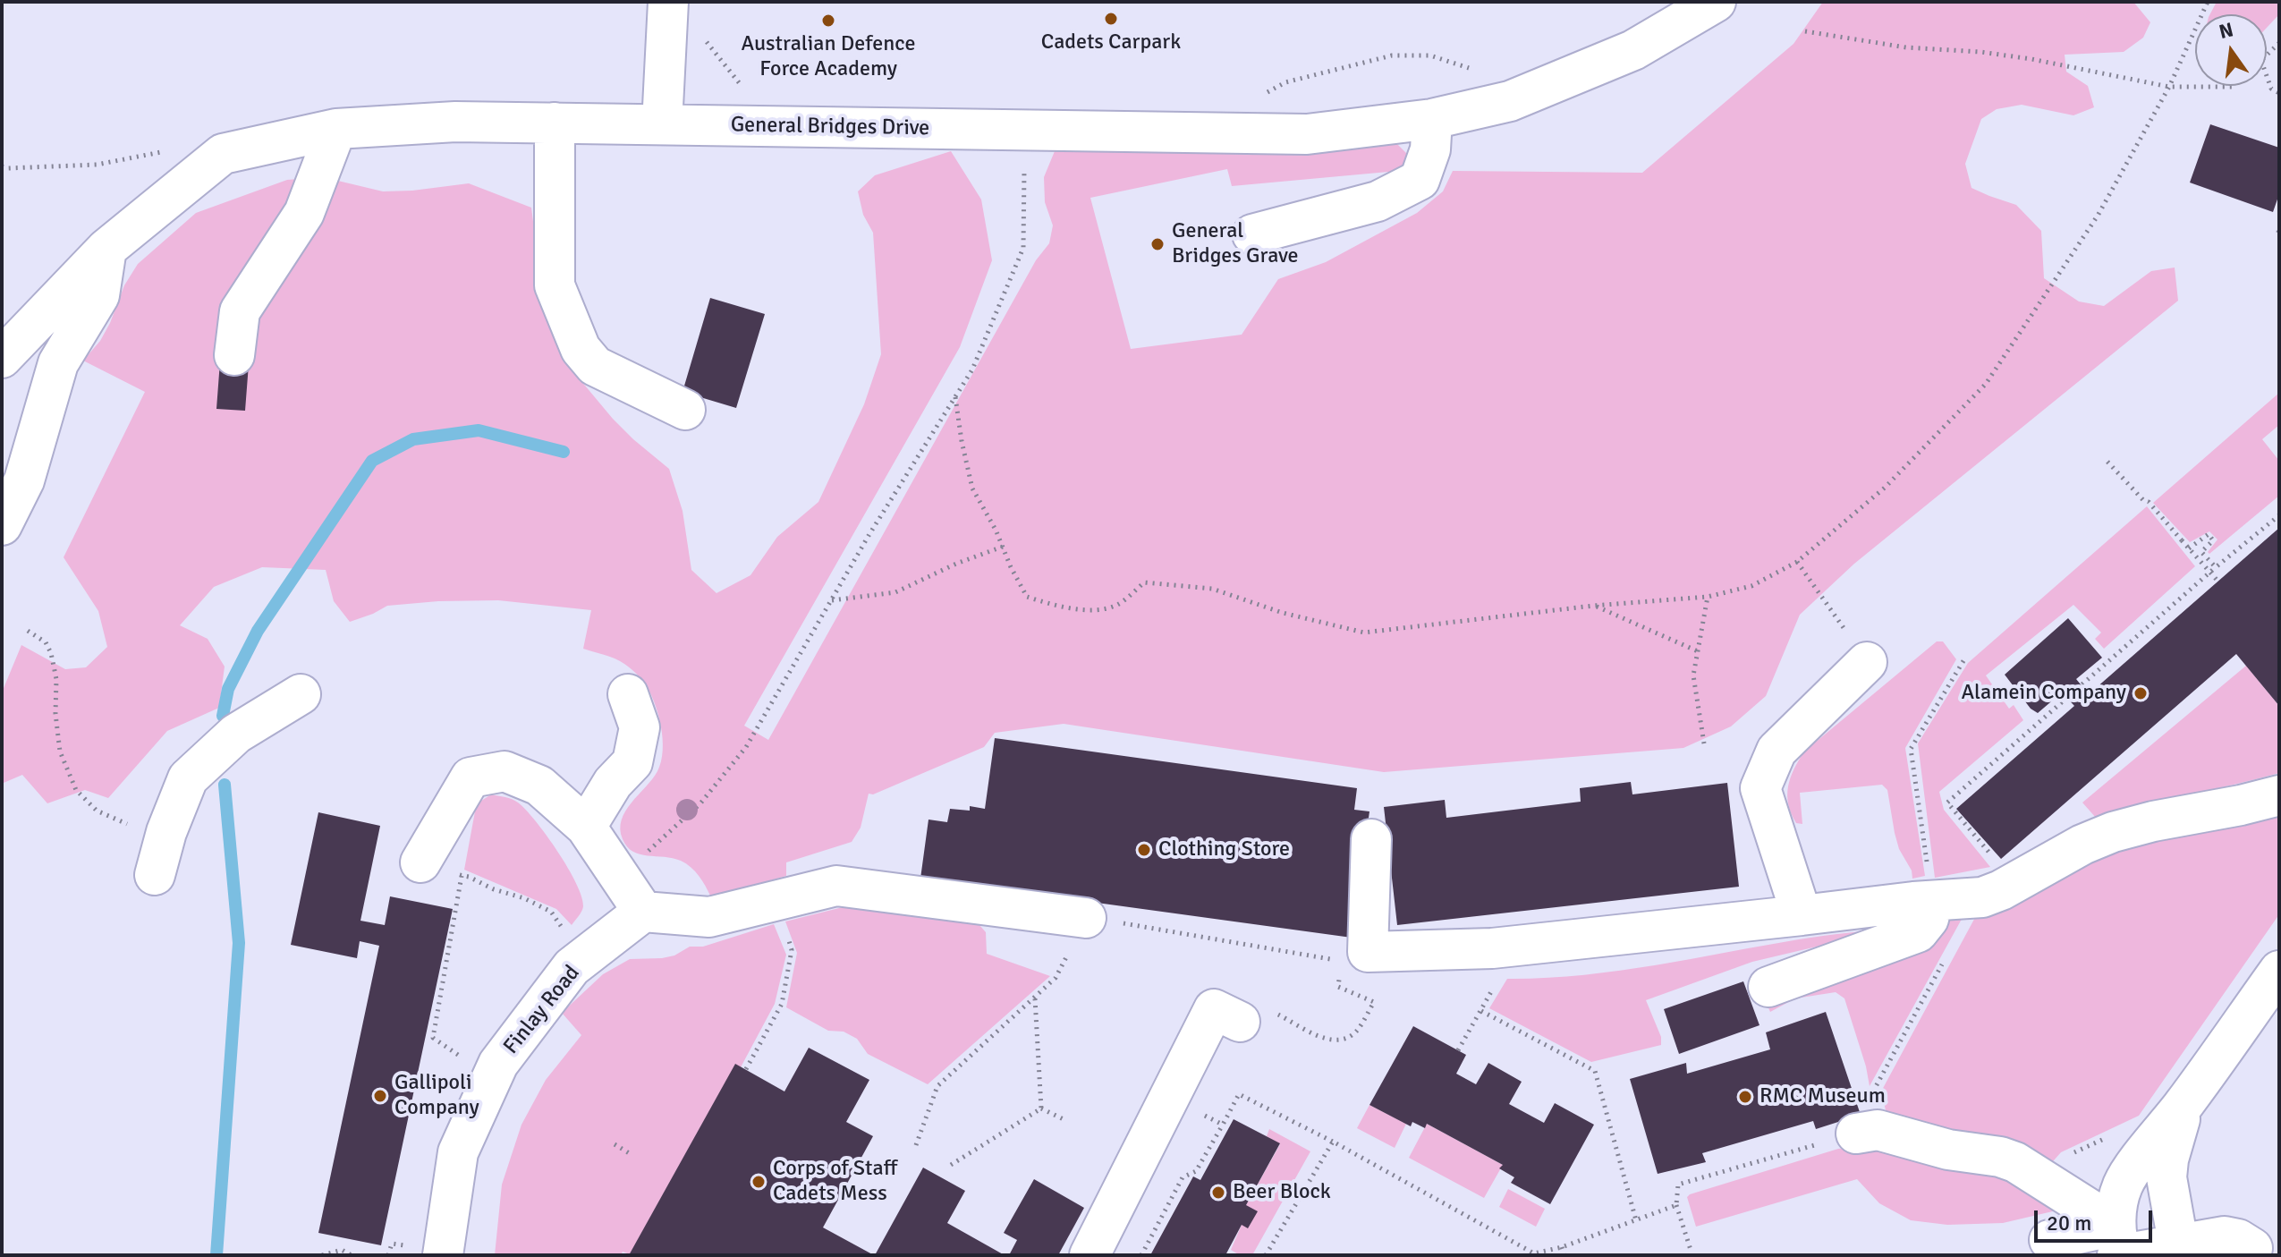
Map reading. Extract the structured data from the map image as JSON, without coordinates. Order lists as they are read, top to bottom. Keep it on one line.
{"streets":{"street":["General Bridges Drive","Finlay Road"]},"places":["Cadets Carpark","Australian Defence Force Academy","General Bridges Grave","Alamein Company","Clothing Store","Gallipoli Company","RMC Museum","Corps of Staff Cadets Mess","Beer Block"],"scale_bar":"20 m","north":"top"}
